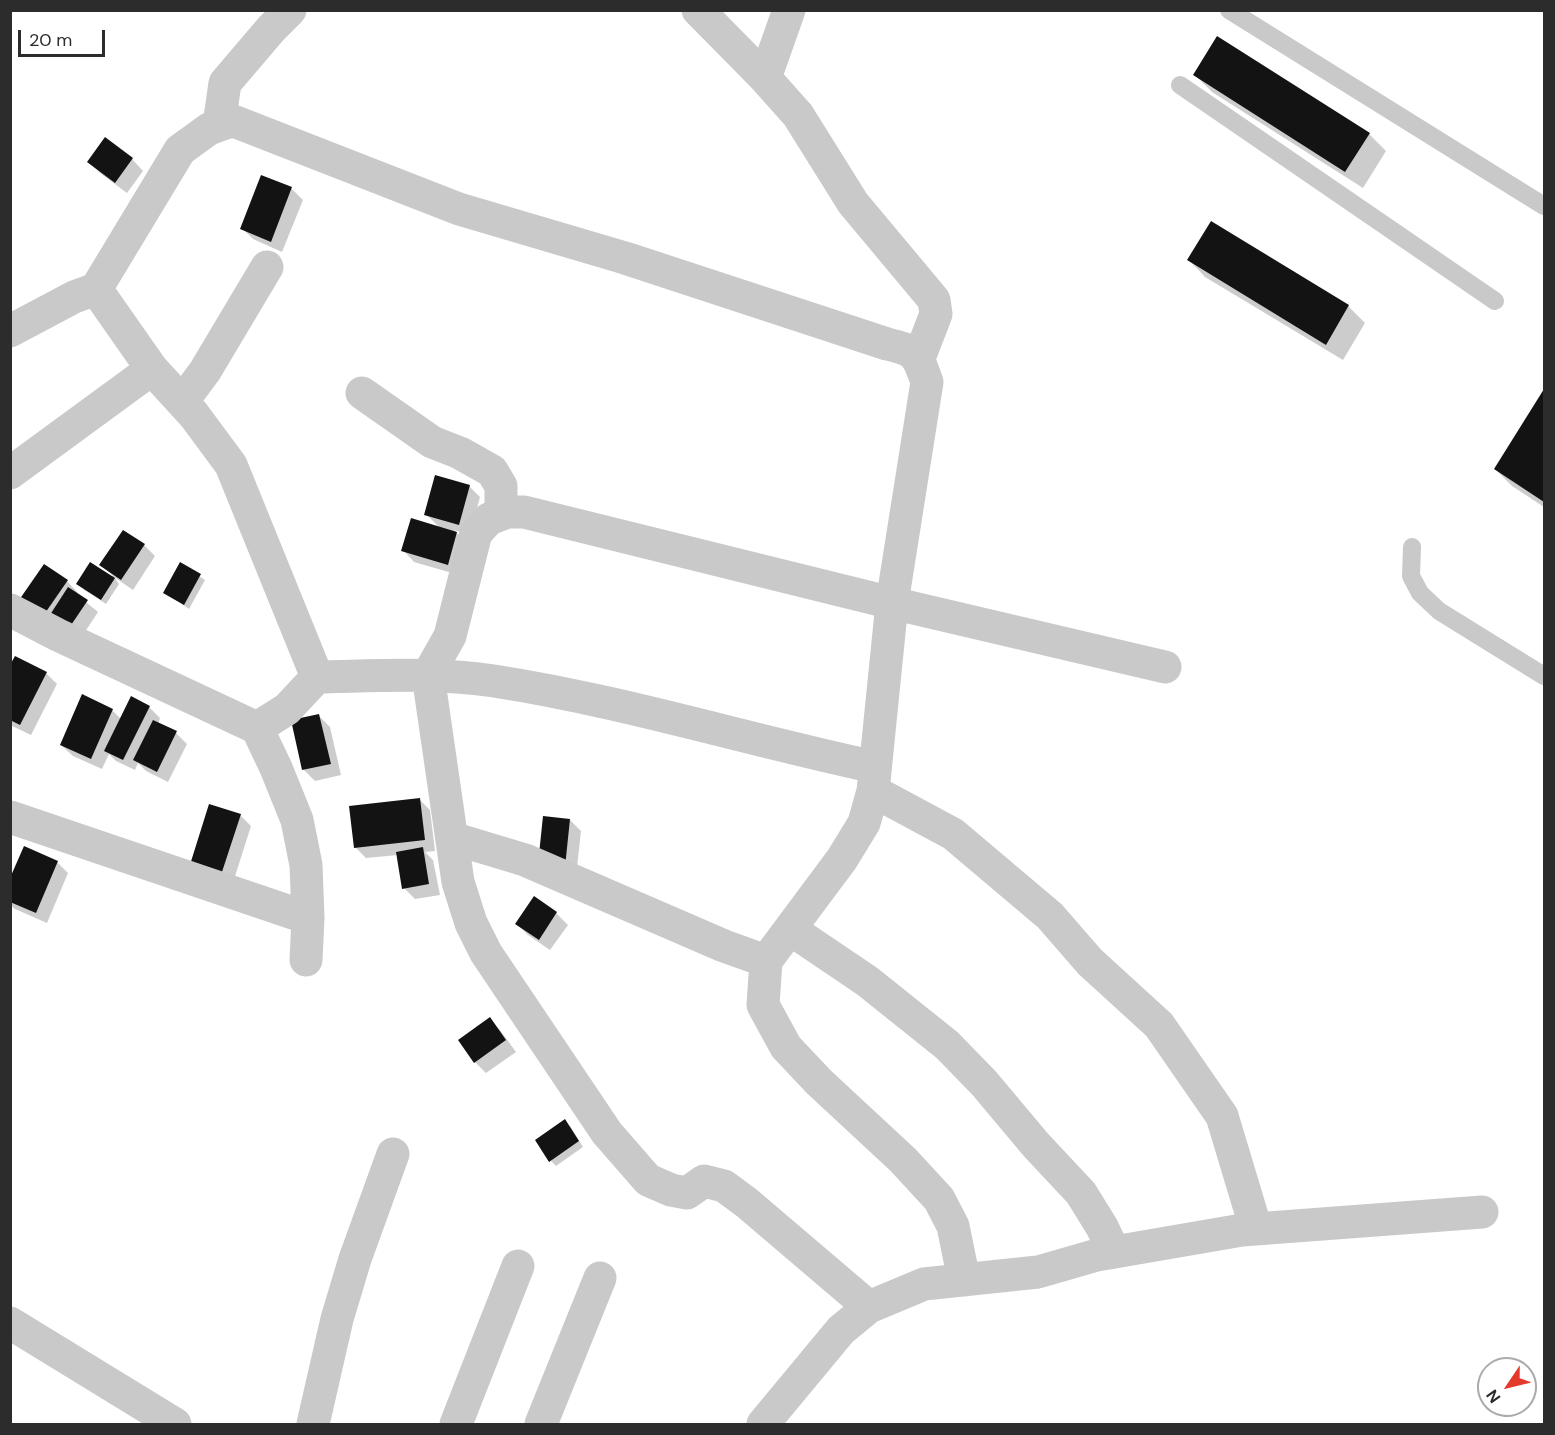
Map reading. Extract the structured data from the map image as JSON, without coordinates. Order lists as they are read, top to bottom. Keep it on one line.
{"scale_bar":"20 m","north":"bottom left"}
